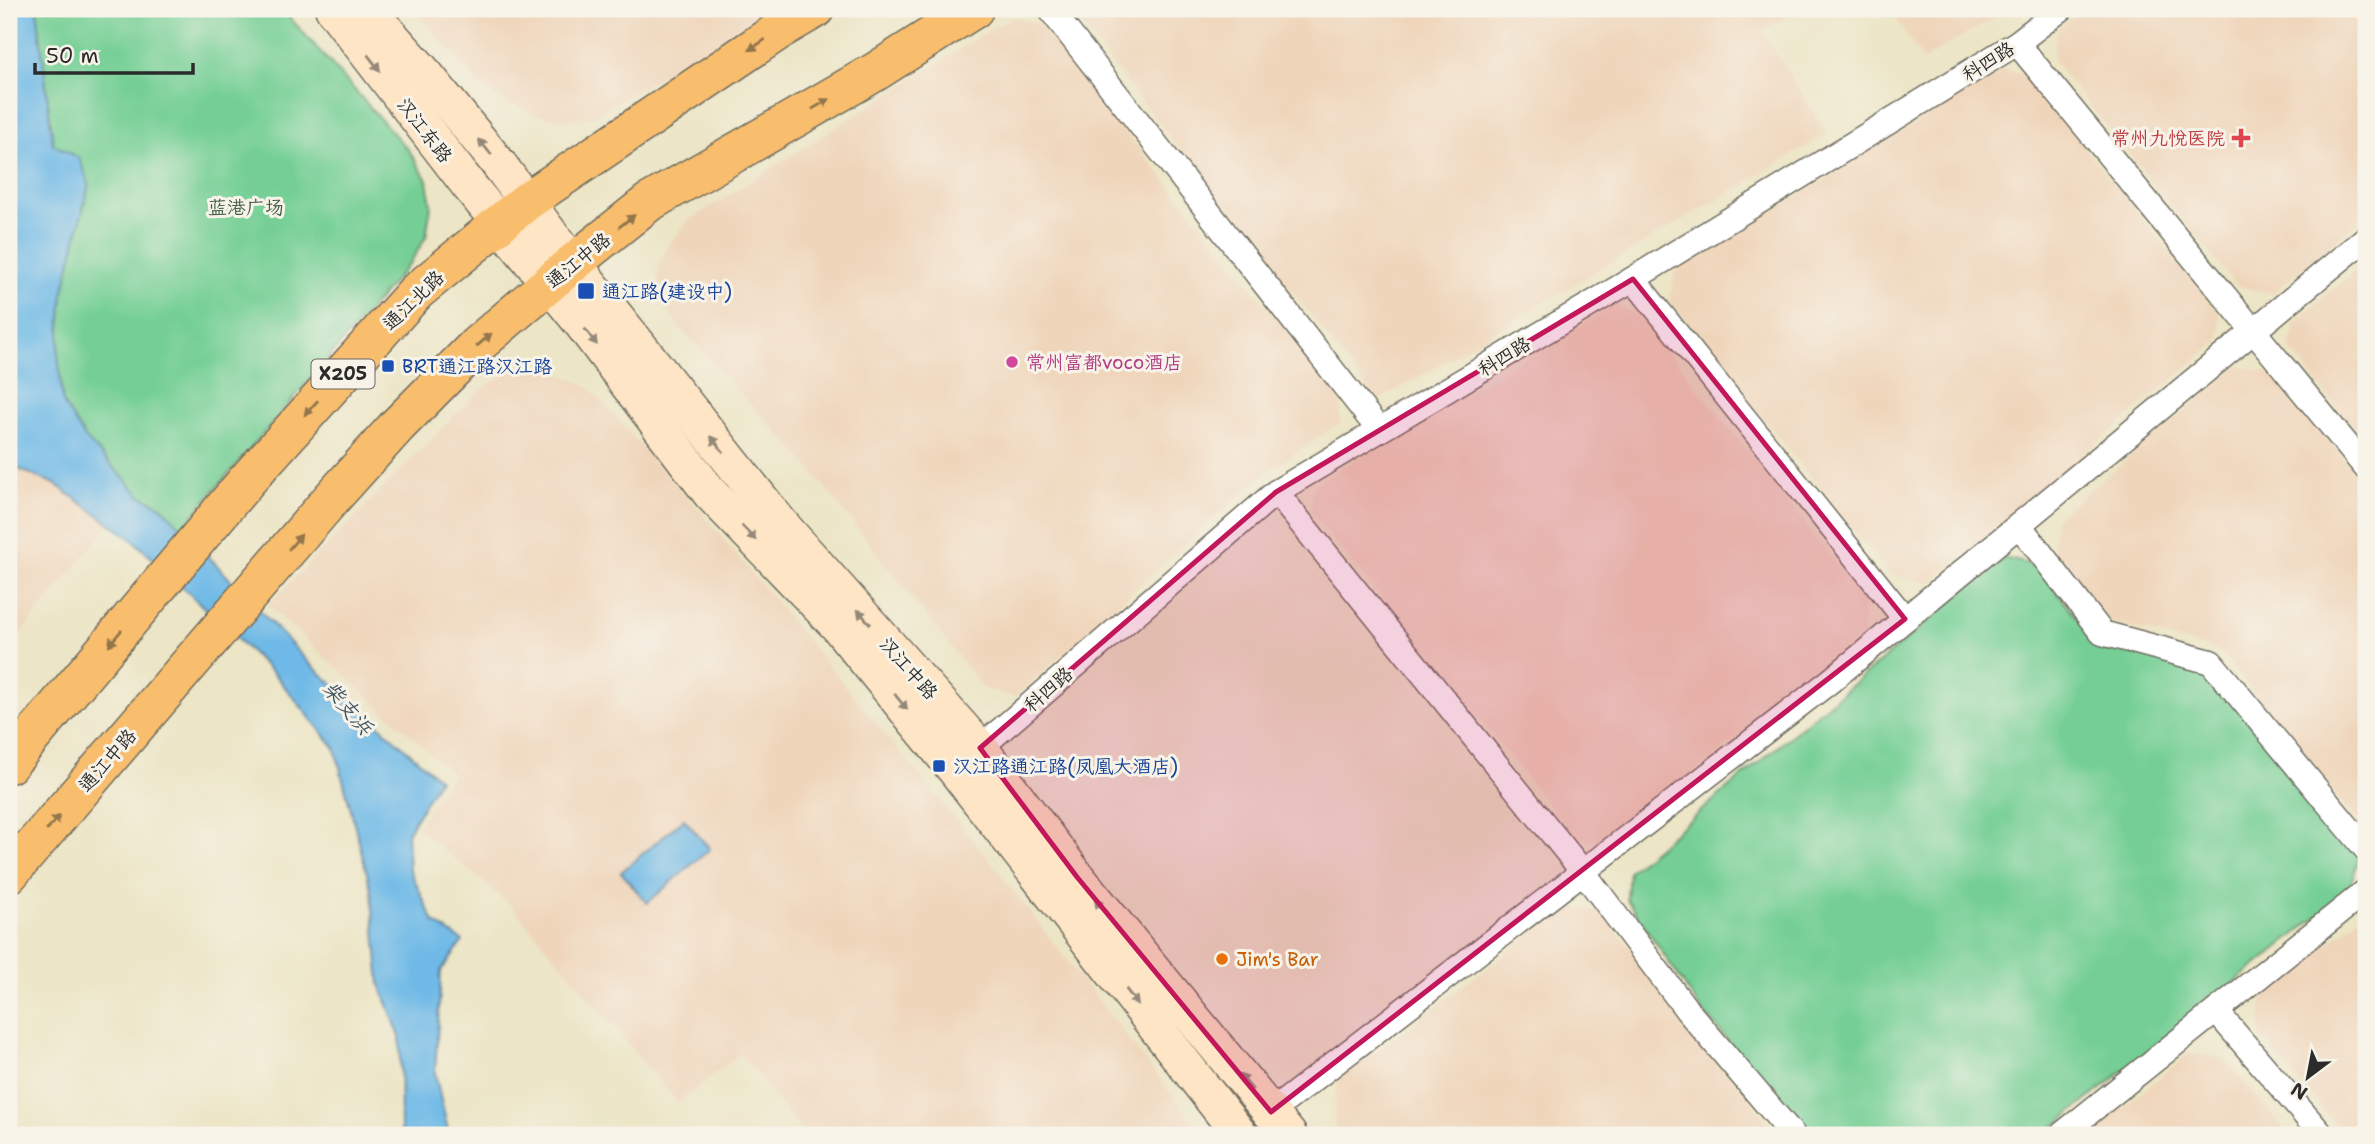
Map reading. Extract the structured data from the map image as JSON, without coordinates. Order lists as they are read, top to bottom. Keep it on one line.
{"streets":{"main road":["汉江东路","通江中路","通江北路","X205","汉江中路"],"street":["科四路"]},"crossings":[["科四路","汉江中路"],["汉江东路","通江北路"],["汉江东路","汉江中路"],["通江中路","汉江中路"],["通江北路","汉江中路"]],"one_way":["通江中路","通江北路"],"water":["柴支浜"],"parks":["蓝港广场"],"places":{"health":["常州九悦医院"],"transit":["通江路(建设中)","BRT通江路汉江路","汉江路通江路(凤凰大酒店)"],"other":["常州富都voco酒店","Jim's Bar"]},"scale_bar":"50 m","north":"bottom left"}
